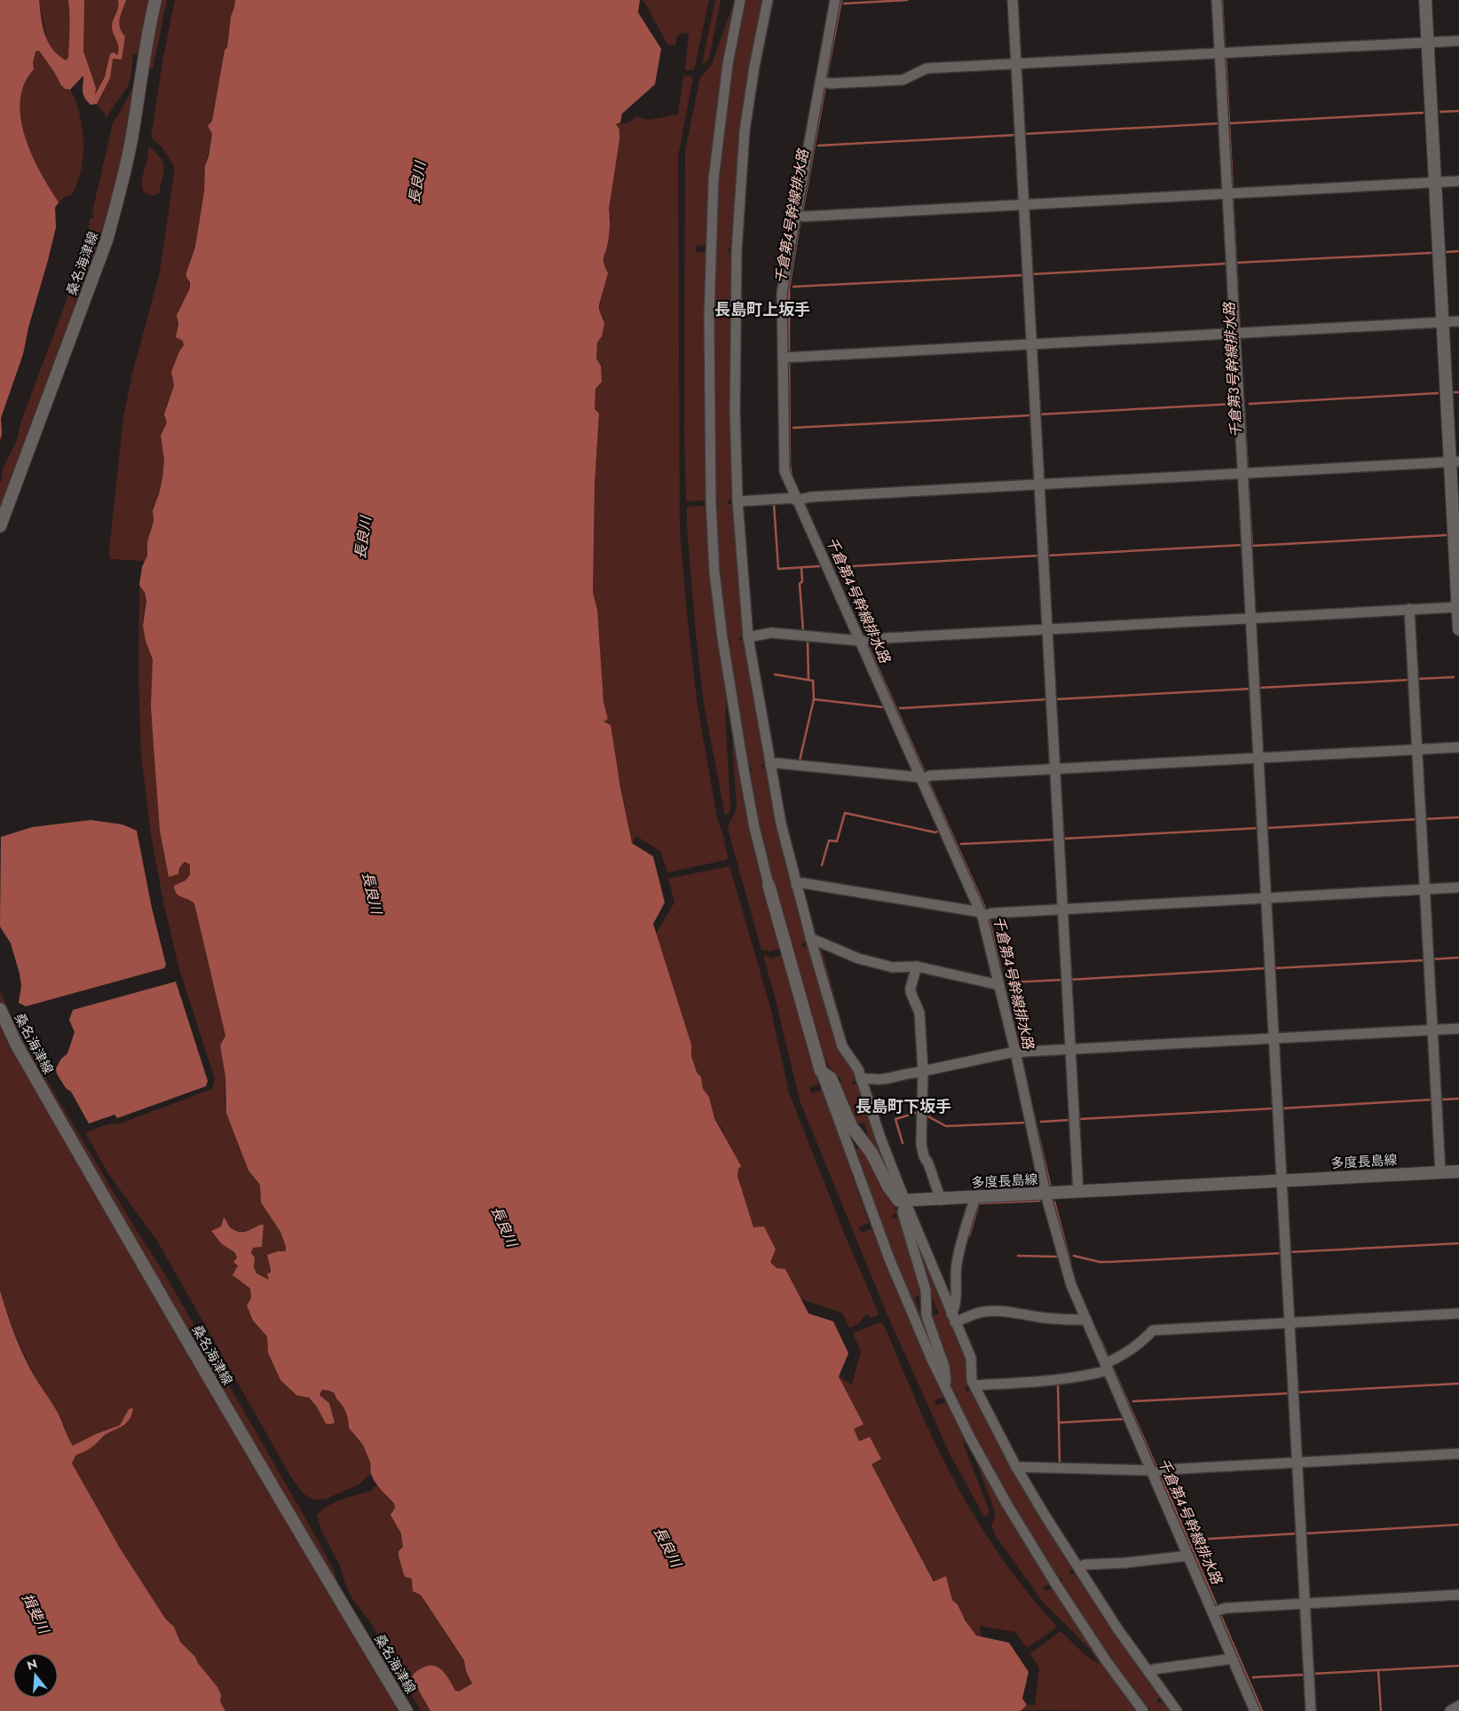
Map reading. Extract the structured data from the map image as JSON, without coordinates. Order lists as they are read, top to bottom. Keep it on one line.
{"streets":{"main road":["桑名海津線","多度長島線"]},"districts":["長島町上坂手","長島町下坂手"],"water":["長良川","千倉第4号幹線排水路","千倉第3号幹線排水路","揖斐川"],"north":"top"}
